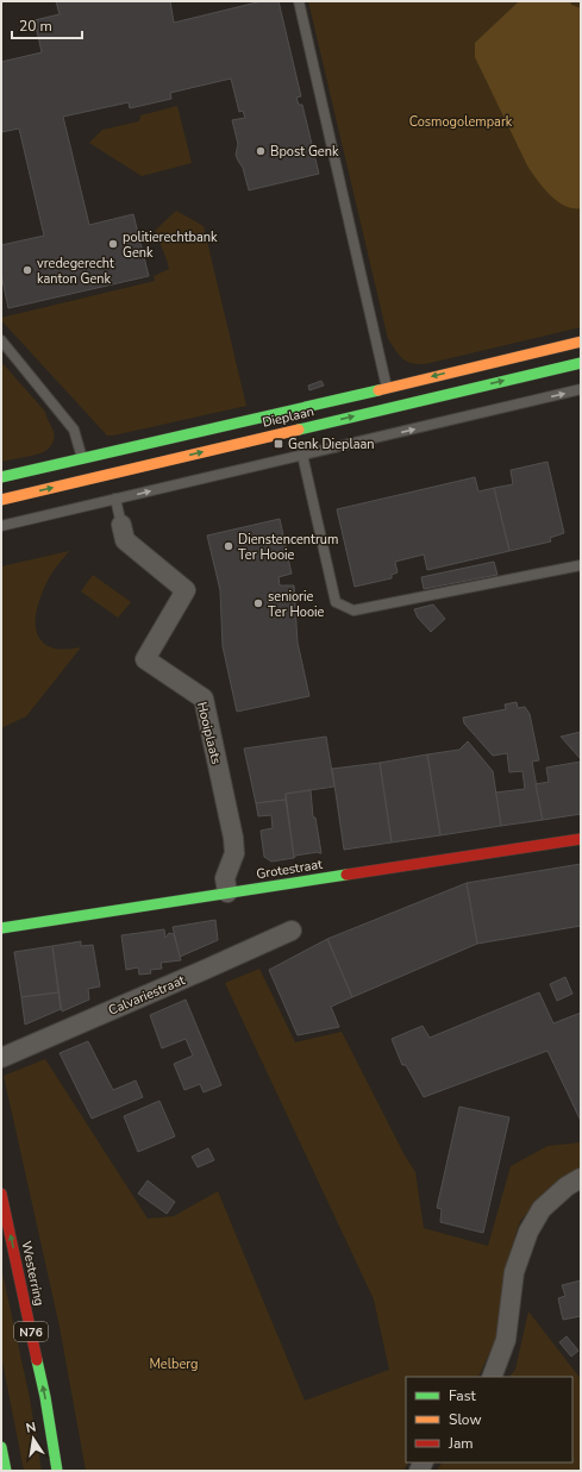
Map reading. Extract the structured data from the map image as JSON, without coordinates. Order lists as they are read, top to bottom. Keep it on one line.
{"streets":{"main road":["Dieplaan","Grotestraat","Westerring","N76"],"street":["Hooiplaats","Calvariestraat"]},"crossings":[["Hooiplaats","Grotestraat"]],"one_way":["Westerring"],"parks":["Cosmogolempark","Melberg"],"places":{"other":["Bpost Genk","politierechtbank Genk","vredegerecht kanton Genk","Dienstencentrum Ter Hooie","seniorie Ter Hooie"],"transit":["Genk Dieplaan"]},"legend":["Fast","Slow","Jam"],"scale_bar":"20 m","north":"top"}
